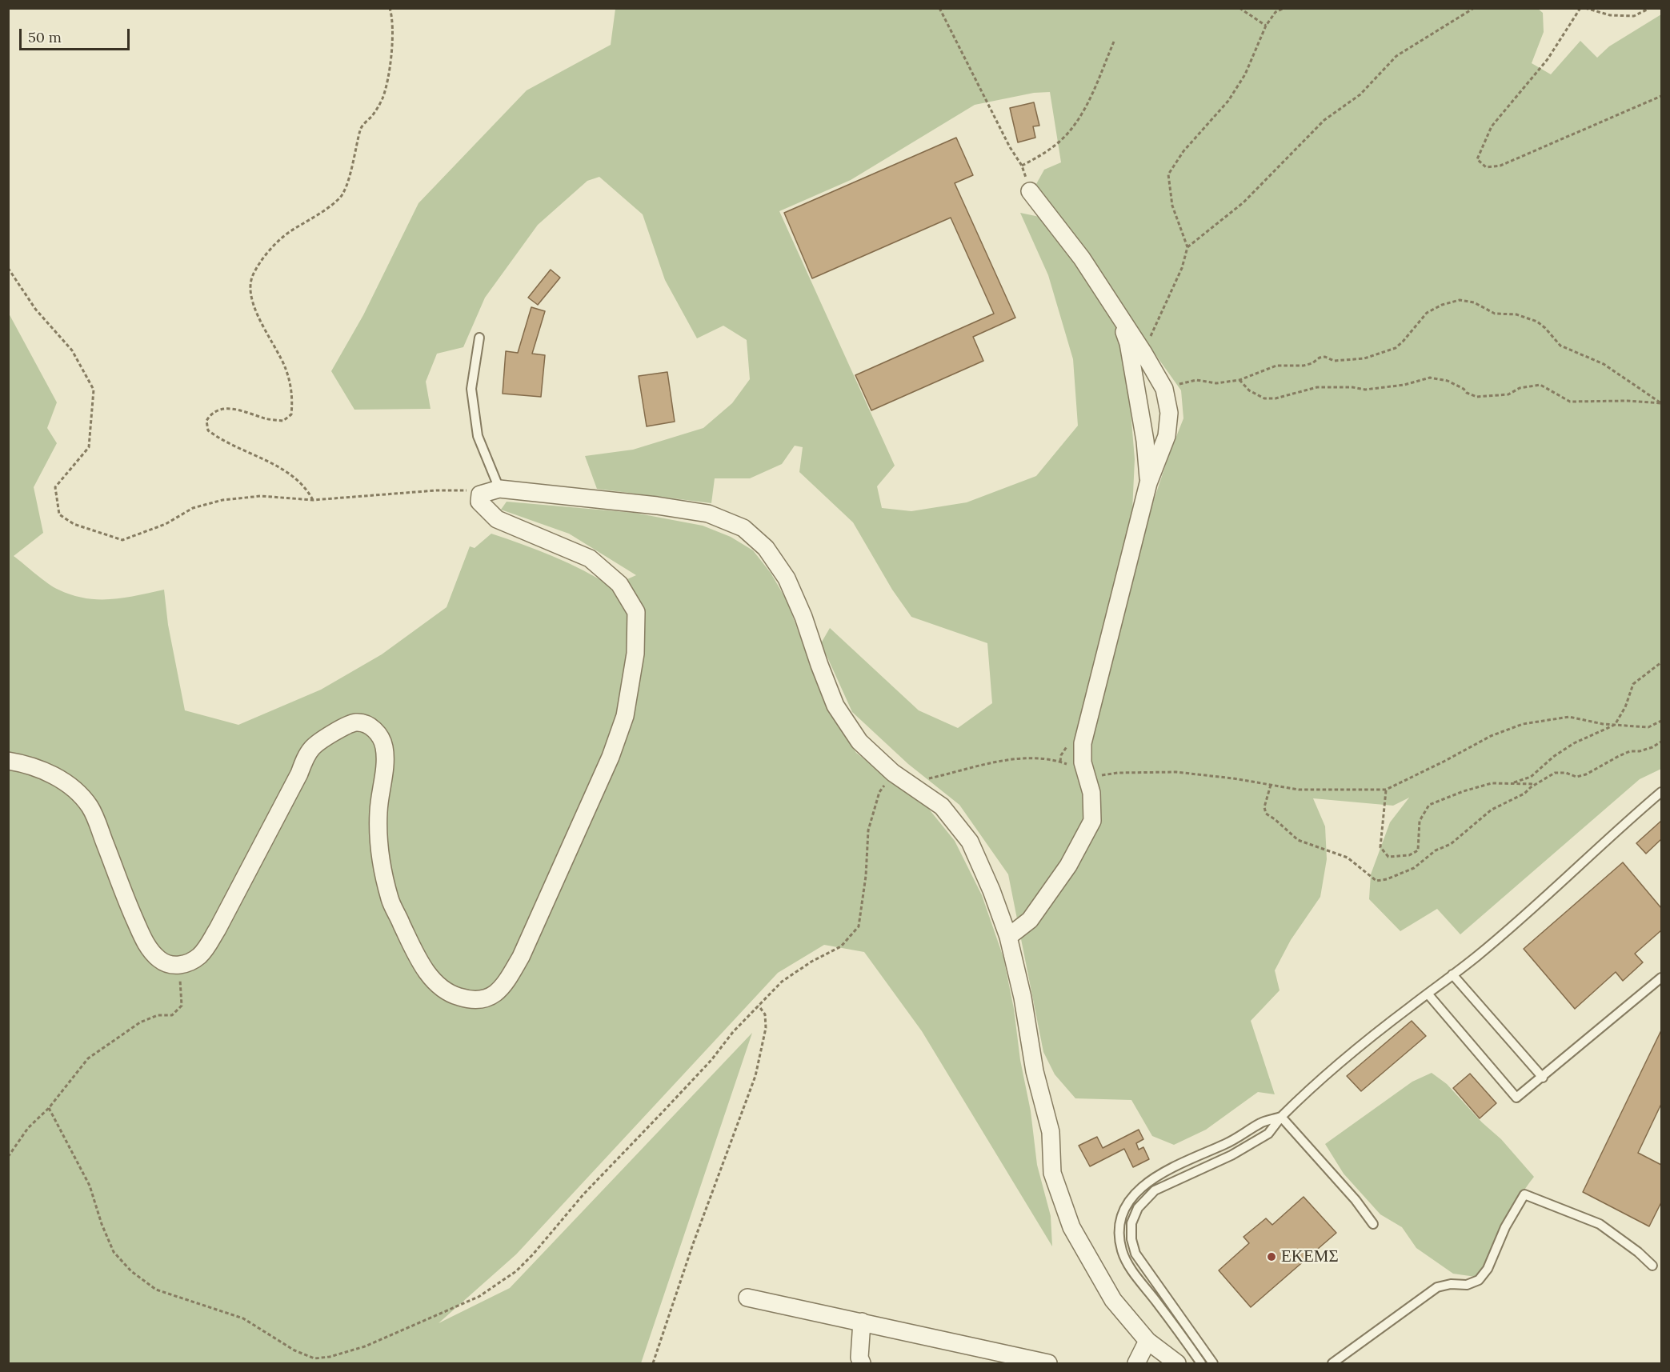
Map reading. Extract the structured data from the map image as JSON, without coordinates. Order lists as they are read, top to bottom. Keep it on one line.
{"places":["ΕΚΕΜΣ"],"scale_bar":"50 m"}
